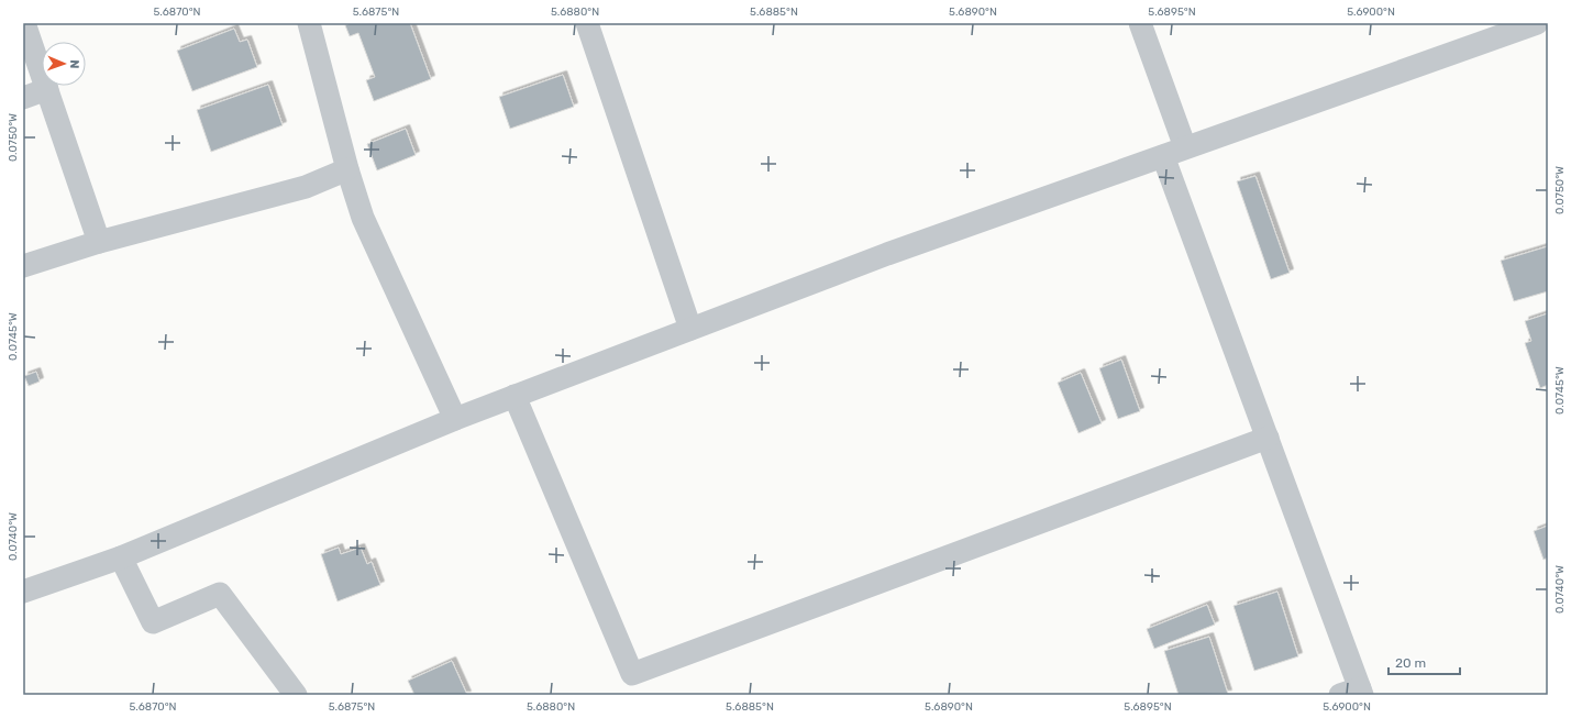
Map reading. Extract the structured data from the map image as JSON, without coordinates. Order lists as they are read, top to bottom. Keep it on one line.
{"scale_bar":"20 m","north":"right","coordinates":["5.6870°N","5.6875°N","5.6880°N","5.6885°N","5.6890°N","5.6895°N","5.6900°N","0.0750°W","0.0745°W","0.0740°W"]}
